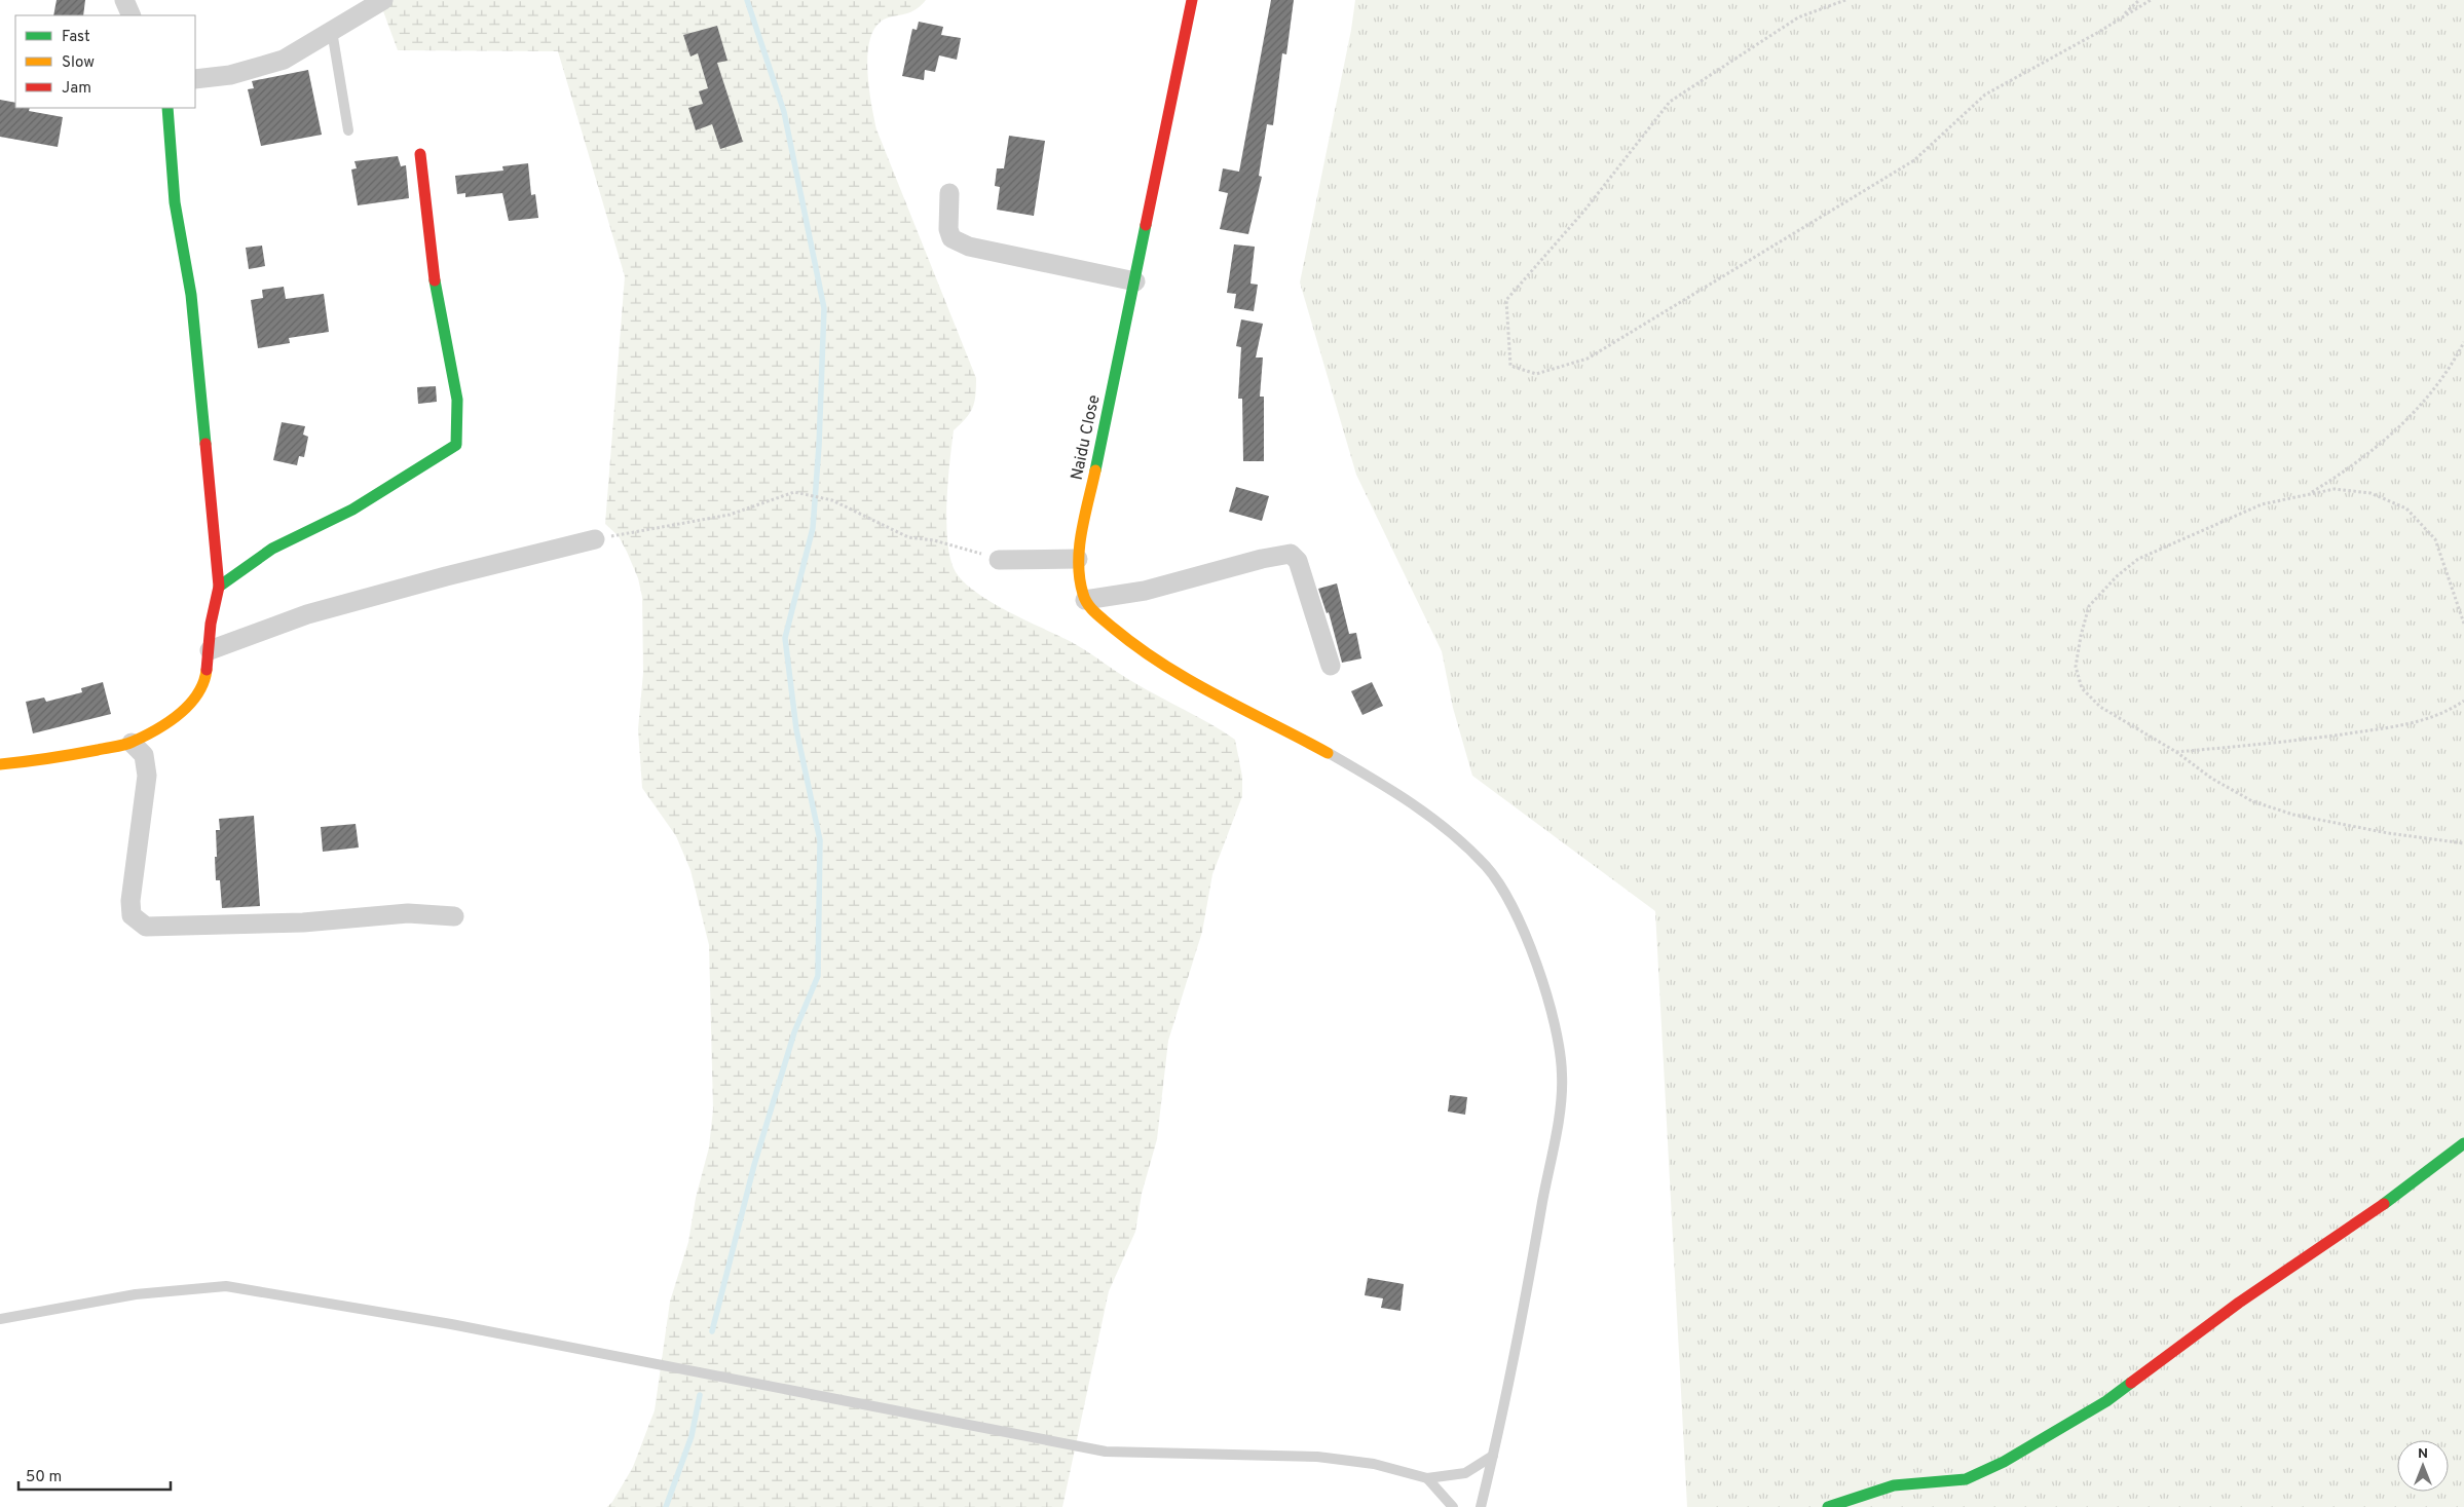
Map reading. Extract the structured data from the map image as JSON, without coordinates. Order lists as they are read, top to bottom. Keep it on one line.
{"streets":{"street":["Naidu Close"]},"legend":["Fast","Slow","Jam"],"scale_bar":"50 m","north":"top"}
